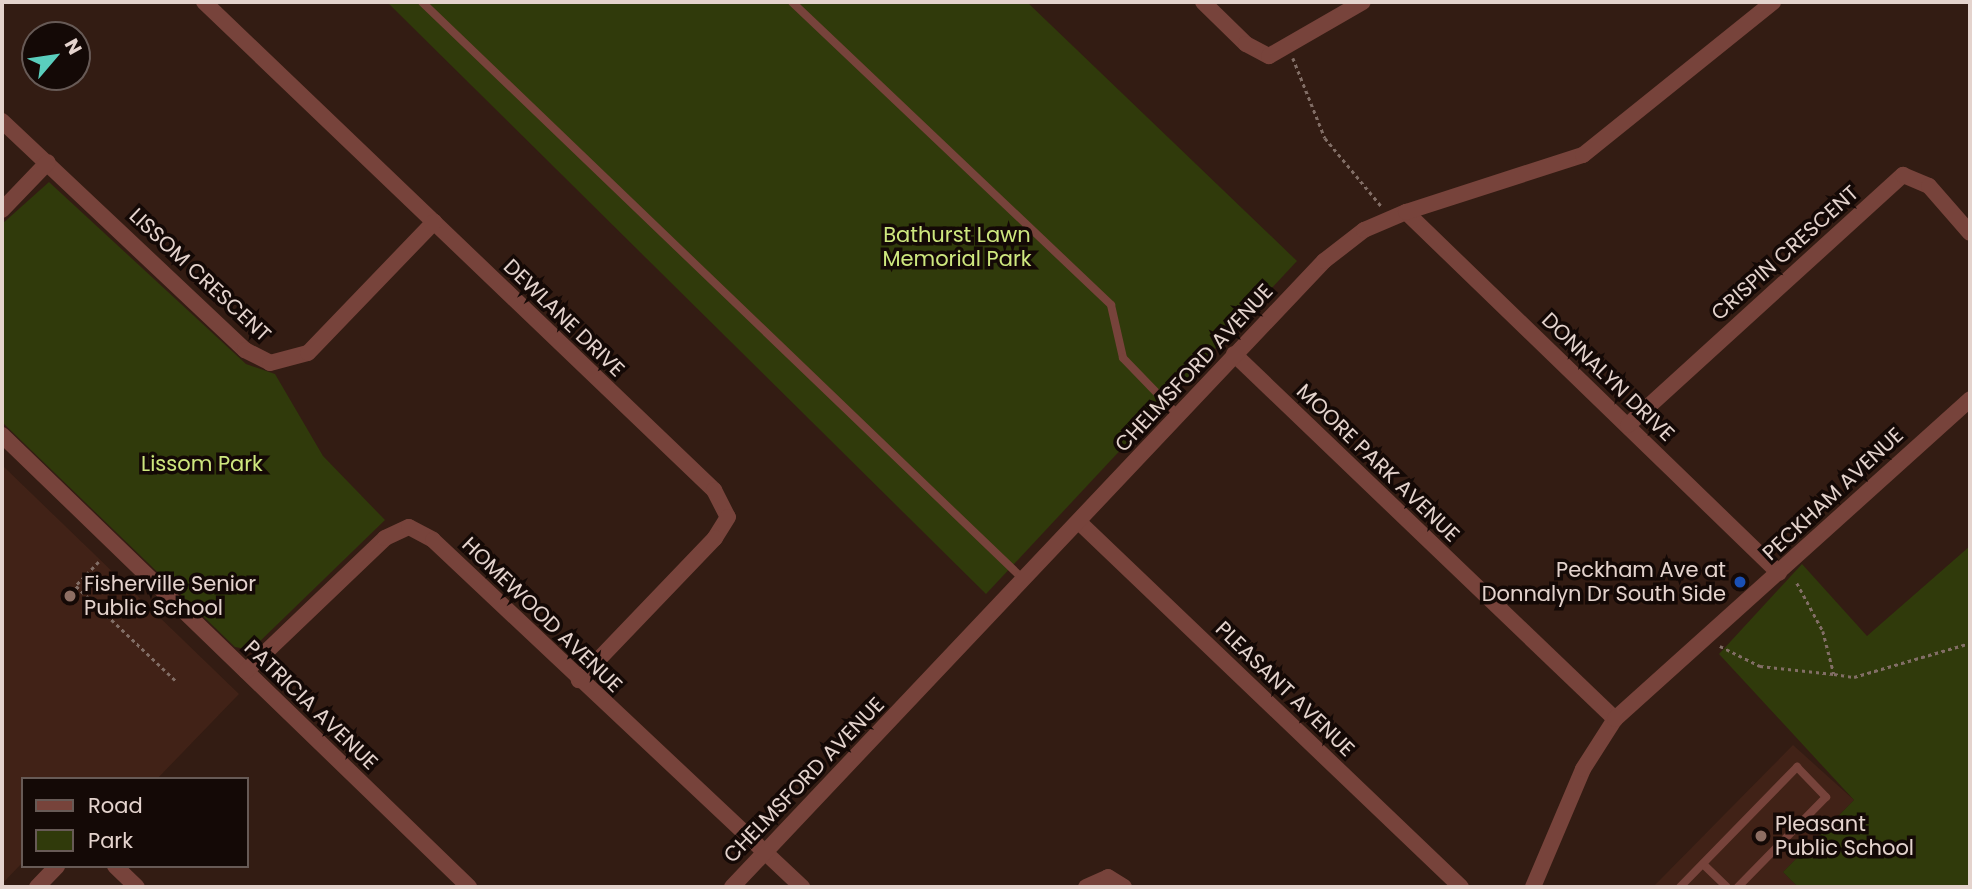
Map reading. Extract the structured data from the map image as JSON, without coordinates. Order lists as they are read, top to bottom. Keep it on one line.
{"streets":{"street":["CRISPIN CRESCENT","LISSOM CRESCENT","DEWLANE DRIVE","CHELMSFORD AVENUE","DONNALYN DRIVE","MOORE PARK AVENUE","PECKHAM AVENUE","HOMEWOOD AVENUE","PLEASANT AVENUE","PATRICIA AVENUE"]},"crossings":[["CRISPIN CRESCENT","DONNALYN DRIVE"],["LISSOM CRESCENT","DEWLANE DRIVE"],["DEWLANE DRIVE","HOMEWOOD AVENUE"],["CHELMSFORD AVENUE","DONNALYN DRIVE"],["CHELMSFORD AVENUE","MOORE PARK AVENUE"],["CHELMSFORD AVENUE","HOMEWOOD AVENUE"],["CHELMSFORD AVENUE","PLEASANT AVENUE"],["DONNALYN DRIVE","PECKHAM AVENUE"],["MOORE PARK AVENUE","PECKHAM AVENUE"],["HOMEWOOD AVENUE","PATRICIA AVENUE"]],"parks":["Bathurst Lawn Memorial Park","Lissom Park"],"places":["Peckham Ave at Donnalyn Dr South Side","Fisherville Senior Public School","Pleasant Public School"],"legend":["Road","Park"],"north":"top right"}
